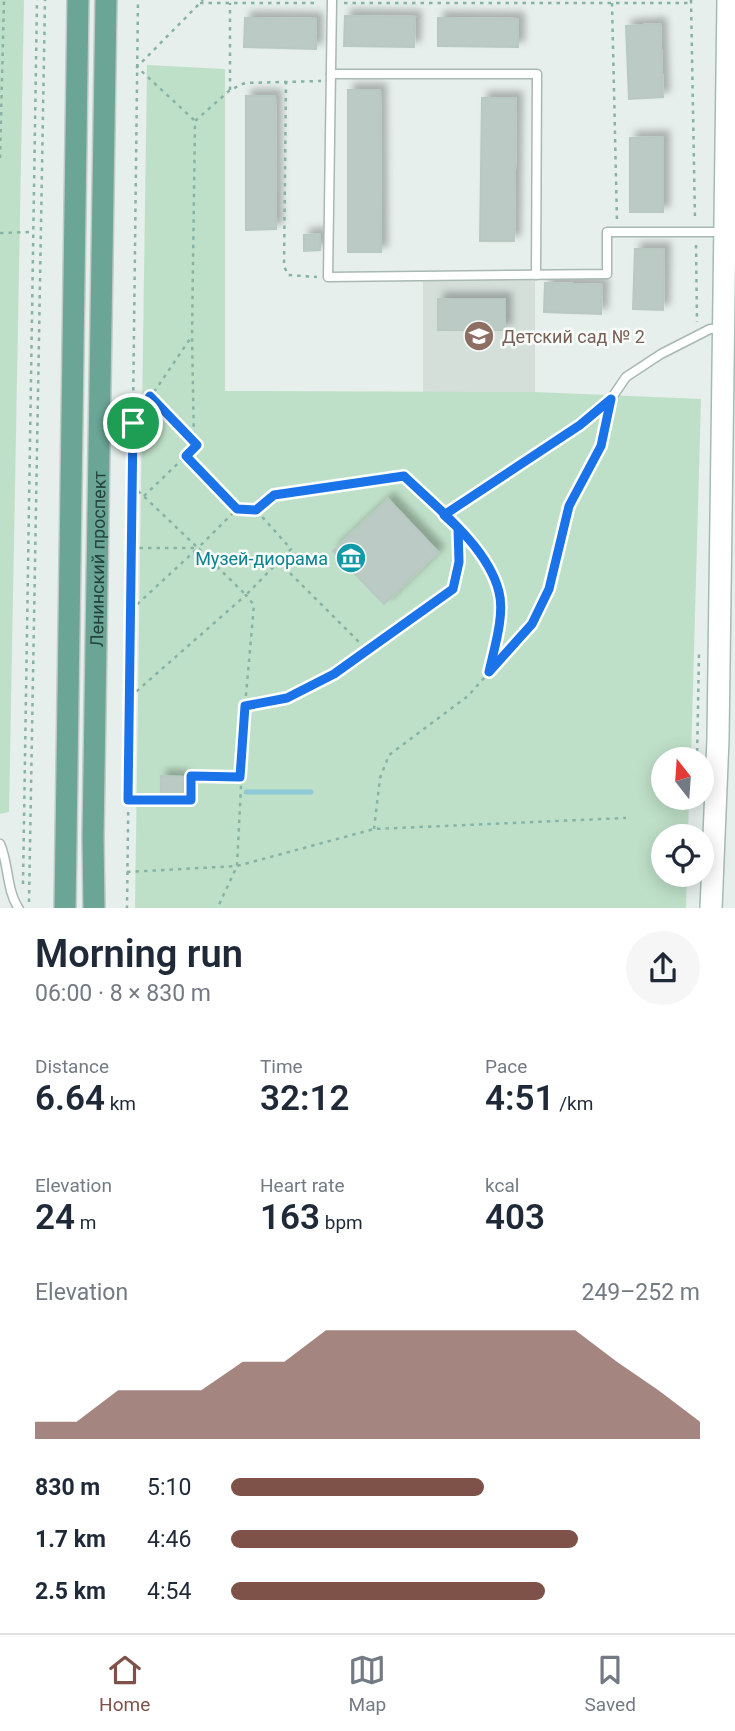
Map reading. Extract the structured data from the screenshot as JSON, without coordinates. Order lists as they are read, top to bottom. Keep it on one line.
{"streets":{"main road":["Ленинский проспект"]},"places":{"school or university":["Детский сад № 2"],"museum":["Музей-диорама"]},"north":"top","page":{"heading":["Morning run","06:00 · 8 × 830 m"],"stats":[["Distance","6.64 km"],["Time","32:12"],["Pace","4:51 /km"],["Elevation","24 m"],["Heart rate","163 bpm"],["kcal","403"]],"chart":["Elevation","249–252 m"],"list":[{"name":"830 m","note":"5:10"},{"name":"1.7 km","note":"4:46"},{"name":"2.5 km","note":"4:54"}],"tabs":["Home","Map","Saved"]}}
